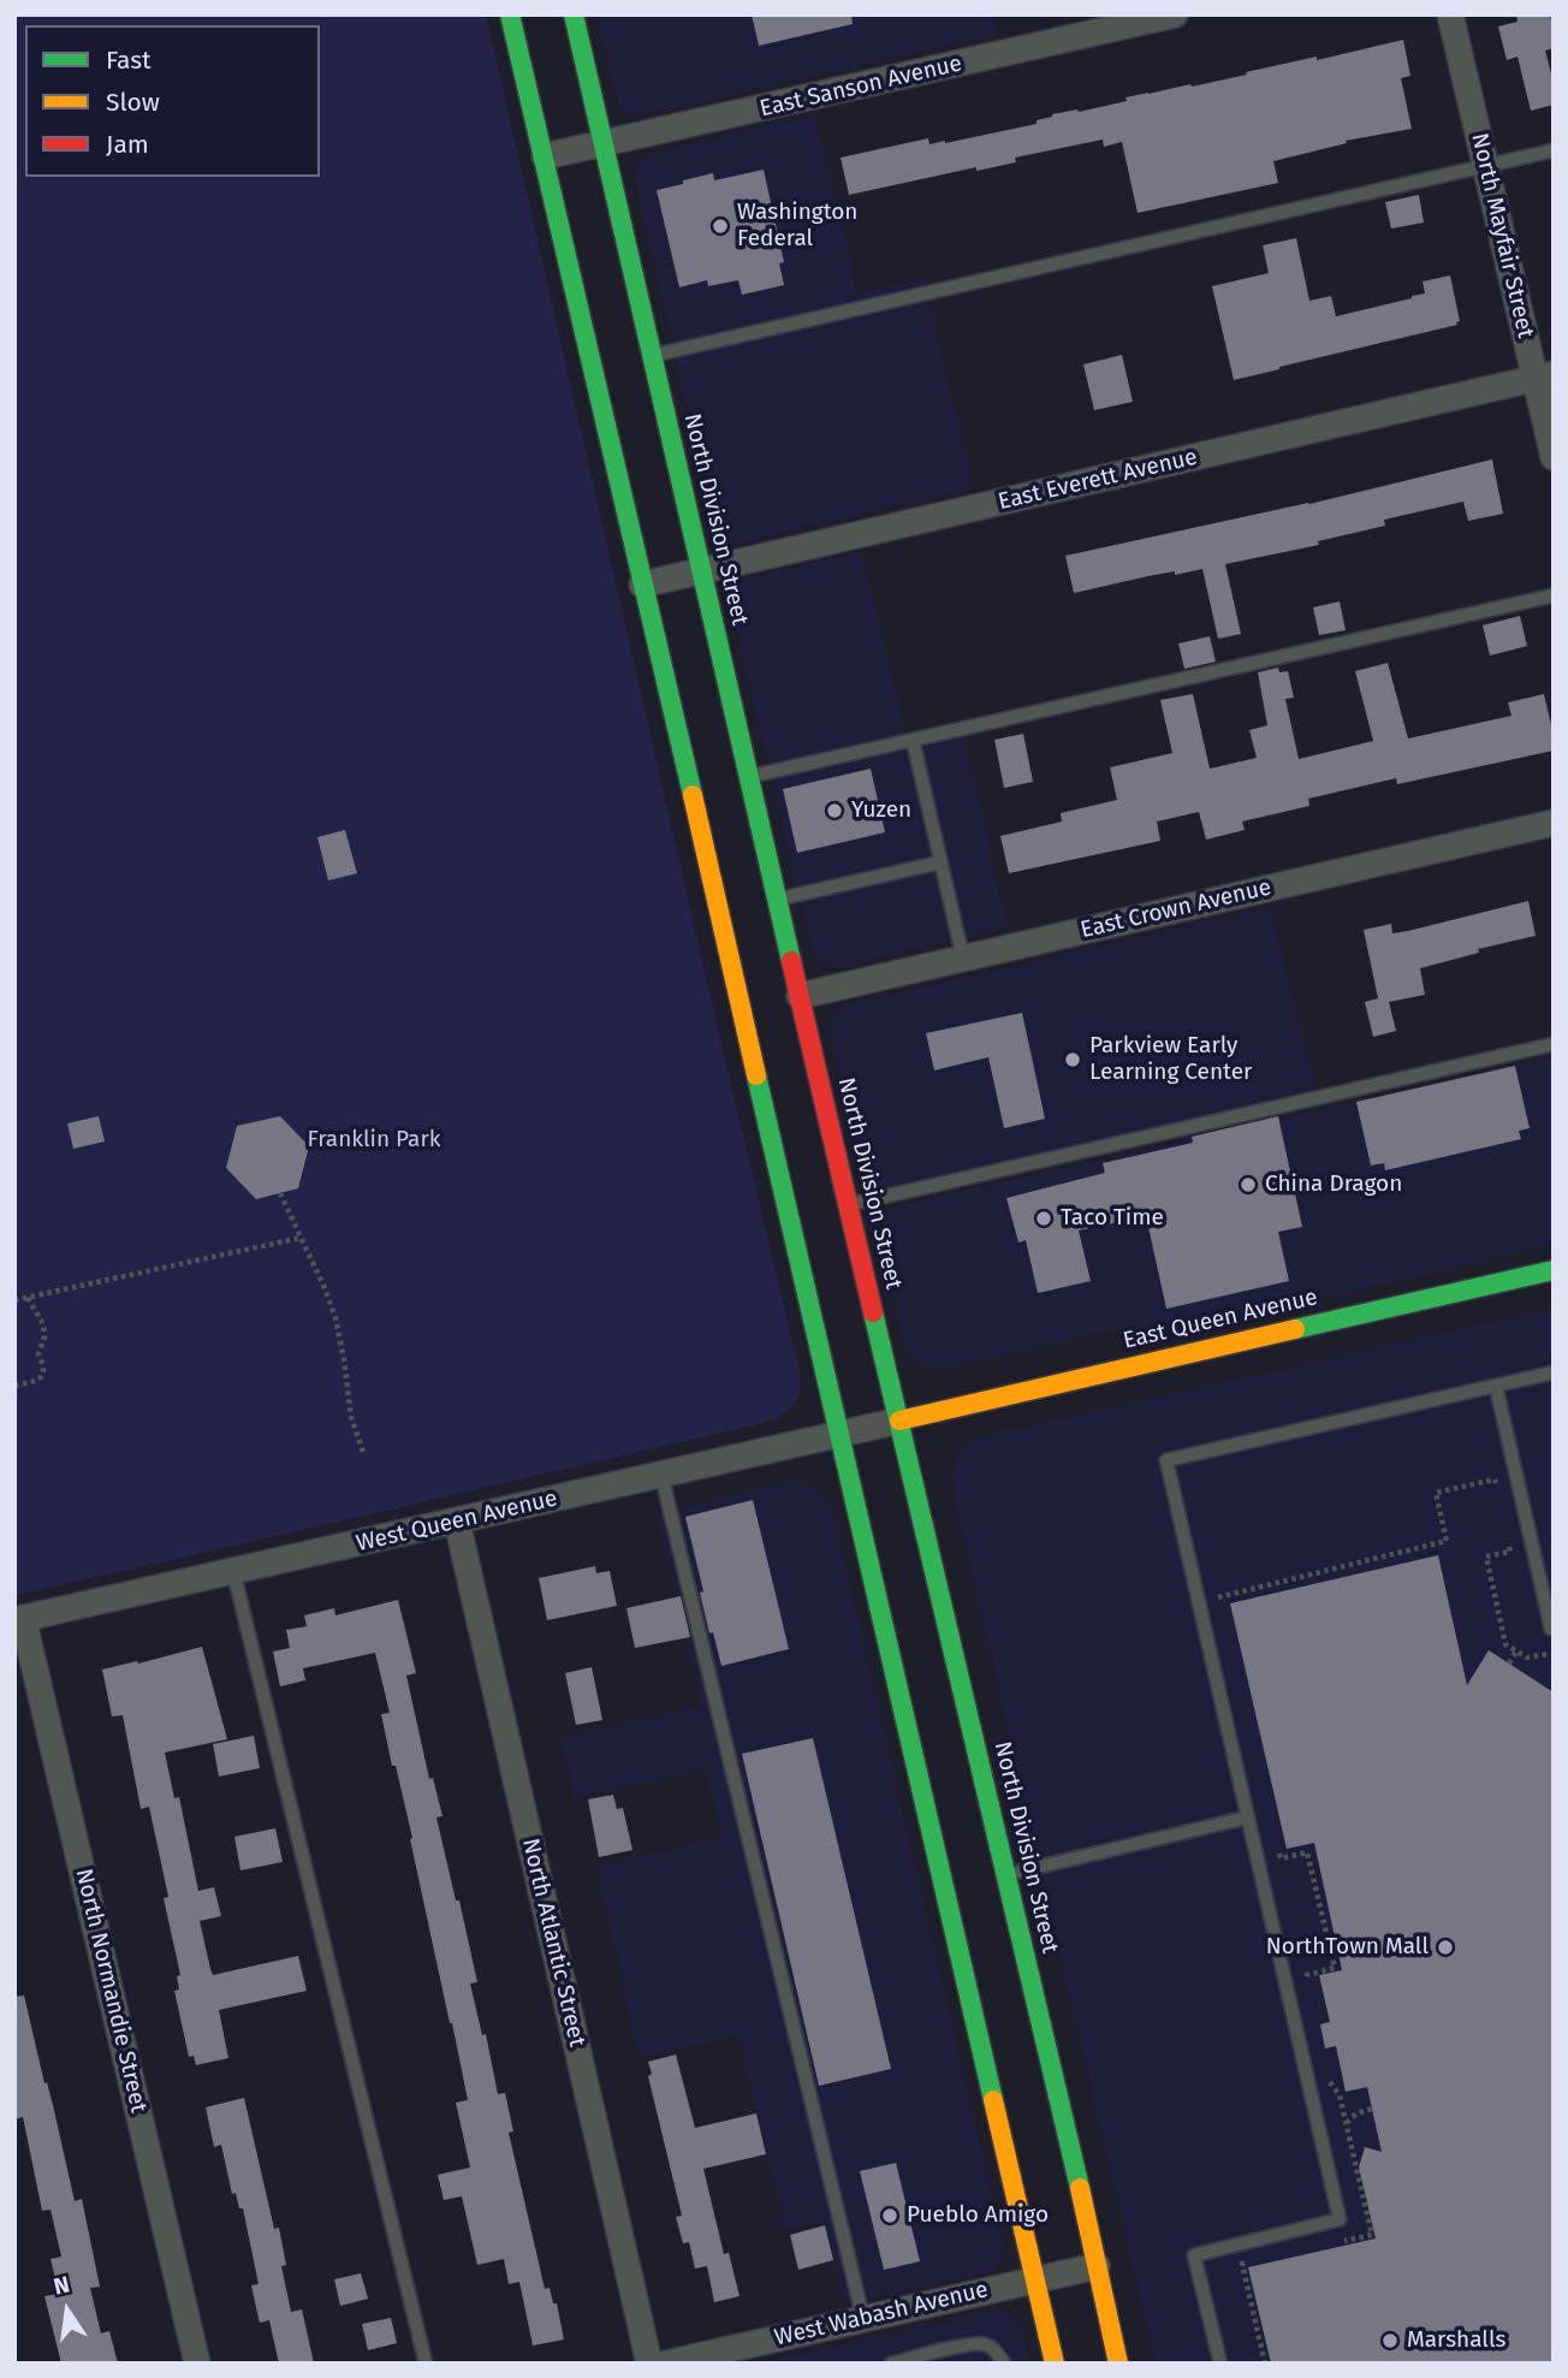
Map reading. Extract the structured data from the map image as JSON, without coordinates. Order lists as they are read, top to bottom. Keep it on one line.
{"streets":{"main road":["North Division Street","East Queen Avenue"],"street":["East Sanson Avenue","North Mayfair Street","East Everett Avenue","East Crown Avenue","West Queen Avenue","North Atlantic Street","North Normandie Street","West Wabash Avenue"]},"crossings":[["East Sanson Avenue","North Division Street"],["North Mayfair Street","East Everett Avenue"],["East Everett Avenue","North Division Street"],["North Division Street","East Crown Avenue"],["North Division Street","East Queen Avenue"],["North Division Street","West Queen Avenue"],["North Division Street","West Wabash Avenue"],["East Queen Avenue","West Queen Avenue"],["West Queen Avenue","North Atlantic Street"],["West Queen Avenue","North Normandie Street"]],"parks":["Franklin Park"],"places":["Washington Federal","Yuzen","Parkview Early Learning Center","China Dragon","Taco Time","NorthTown Mall","Pueblo Amigo","Marshalls"],"legend":["Fast","Slow","Jam"],"north":"top"}
